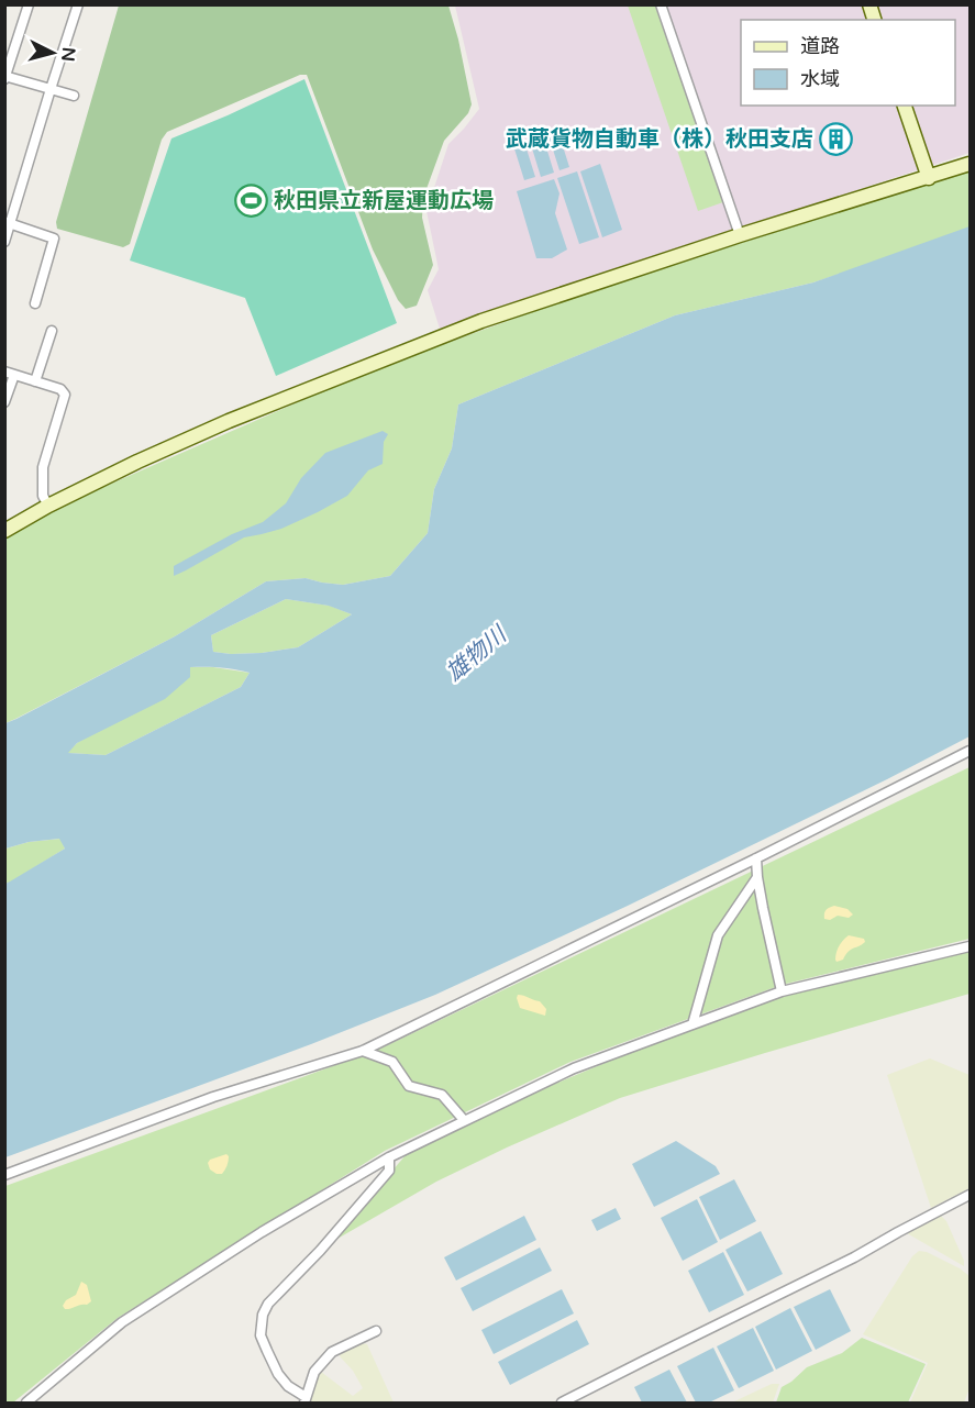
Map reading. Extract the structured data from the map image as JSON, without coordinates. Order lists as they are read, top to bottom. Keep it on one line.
{"water":["雄物川"],"places":{"building":["武蔵貨物自動車（株）秋田支店"],"sports":["秋田県立新屋運動広場"]},"legend":["道路","水域"],"north":"right"}
